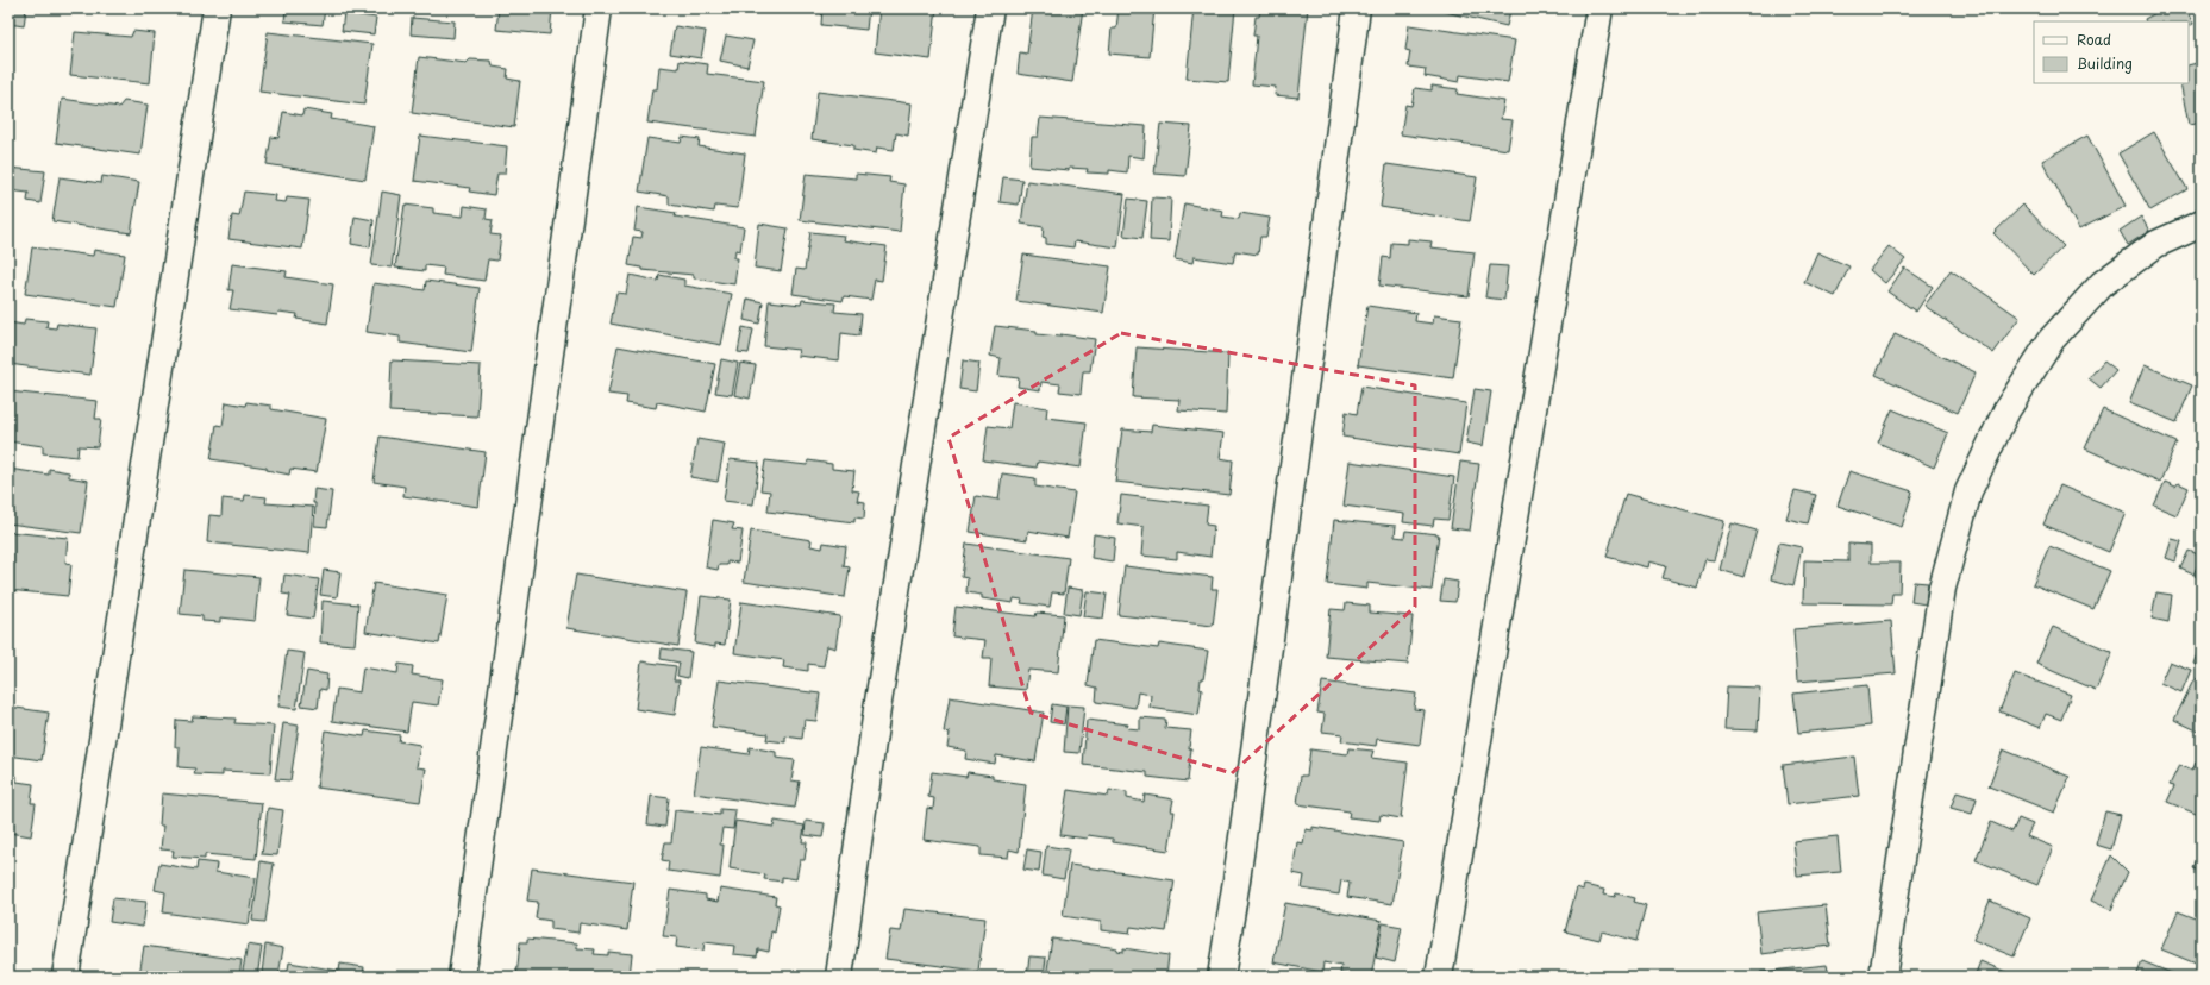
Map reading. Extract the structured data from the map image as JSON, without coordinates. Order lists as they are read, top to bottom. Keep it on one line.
{"legend":["Road","Building"]}
